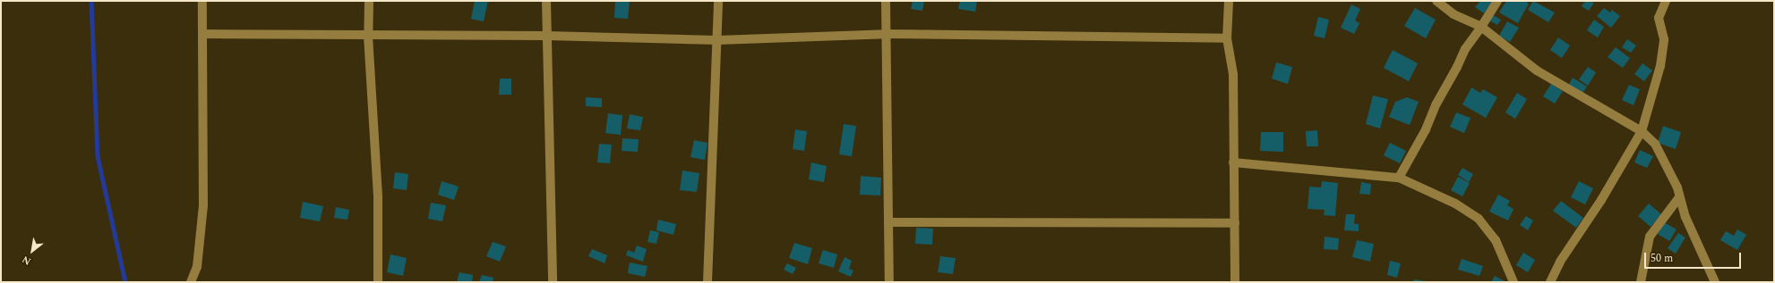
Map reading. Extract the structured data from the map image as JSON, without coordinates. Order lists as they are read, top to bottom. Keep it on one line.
{"scale_bar":"50 m","north":"bottom left"}
